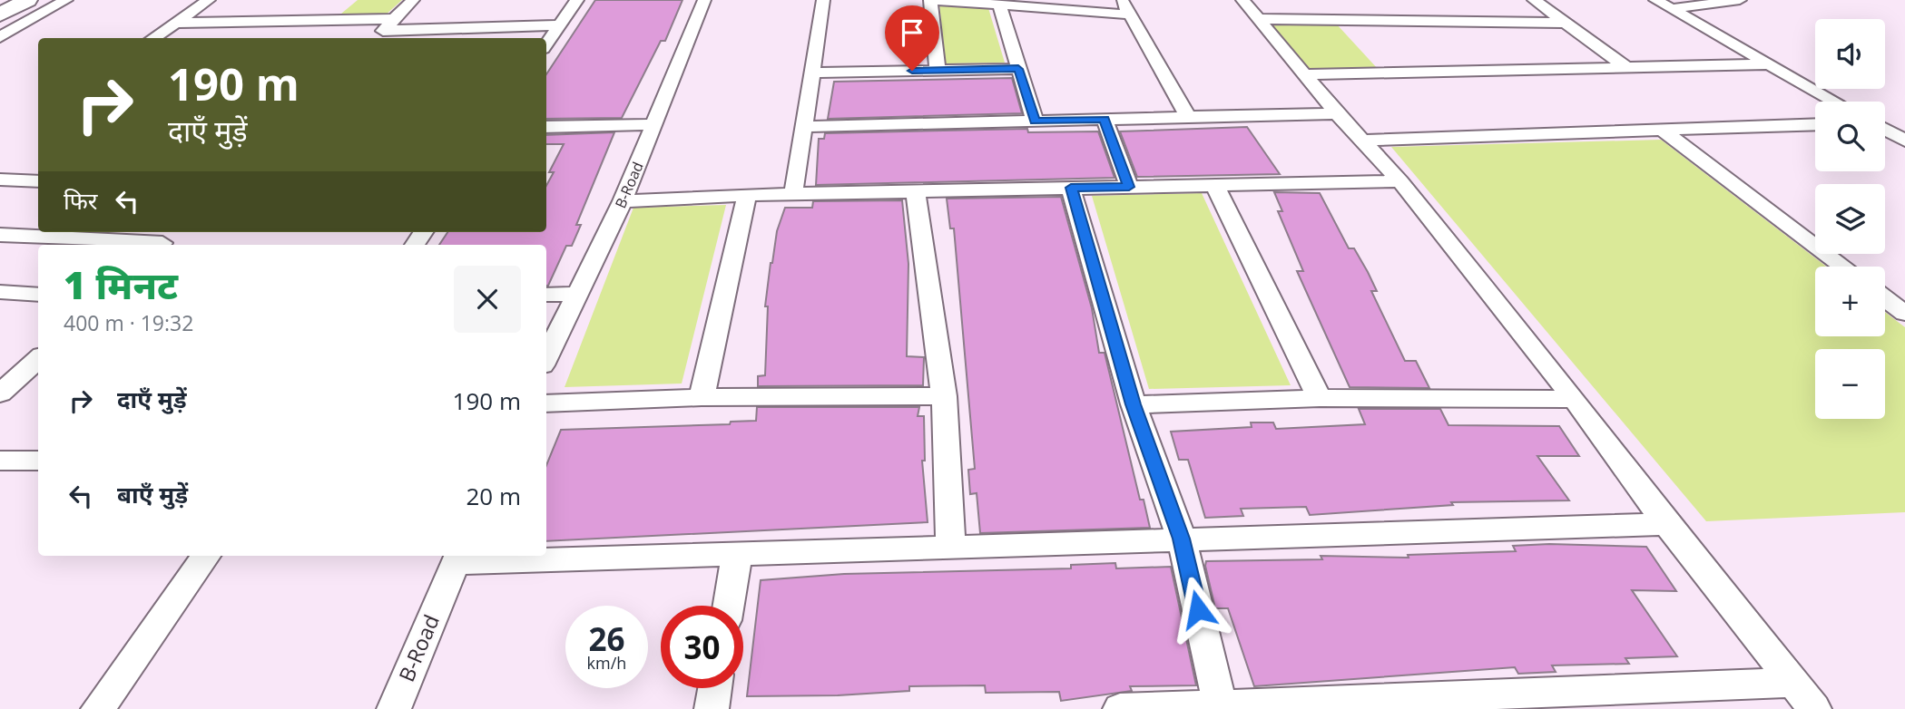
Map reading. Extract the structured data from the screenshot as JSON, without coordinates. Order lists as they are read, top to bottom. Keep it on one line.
{"streets":{"street":["B-Road"]},"page":{"map_buttons":["+","−"],"turn":["190 m","दाएँ मुड़ें"],"then":"फिर","heading":["1 मिनट","400 m · 19:32"],"list":[{"name":"दाएँ मुड़ें","value":"190 m"},{"name":"बाएँ मुड़ें","value":"20 m"}],"speed":"26 km/h","limit":"30"}}
